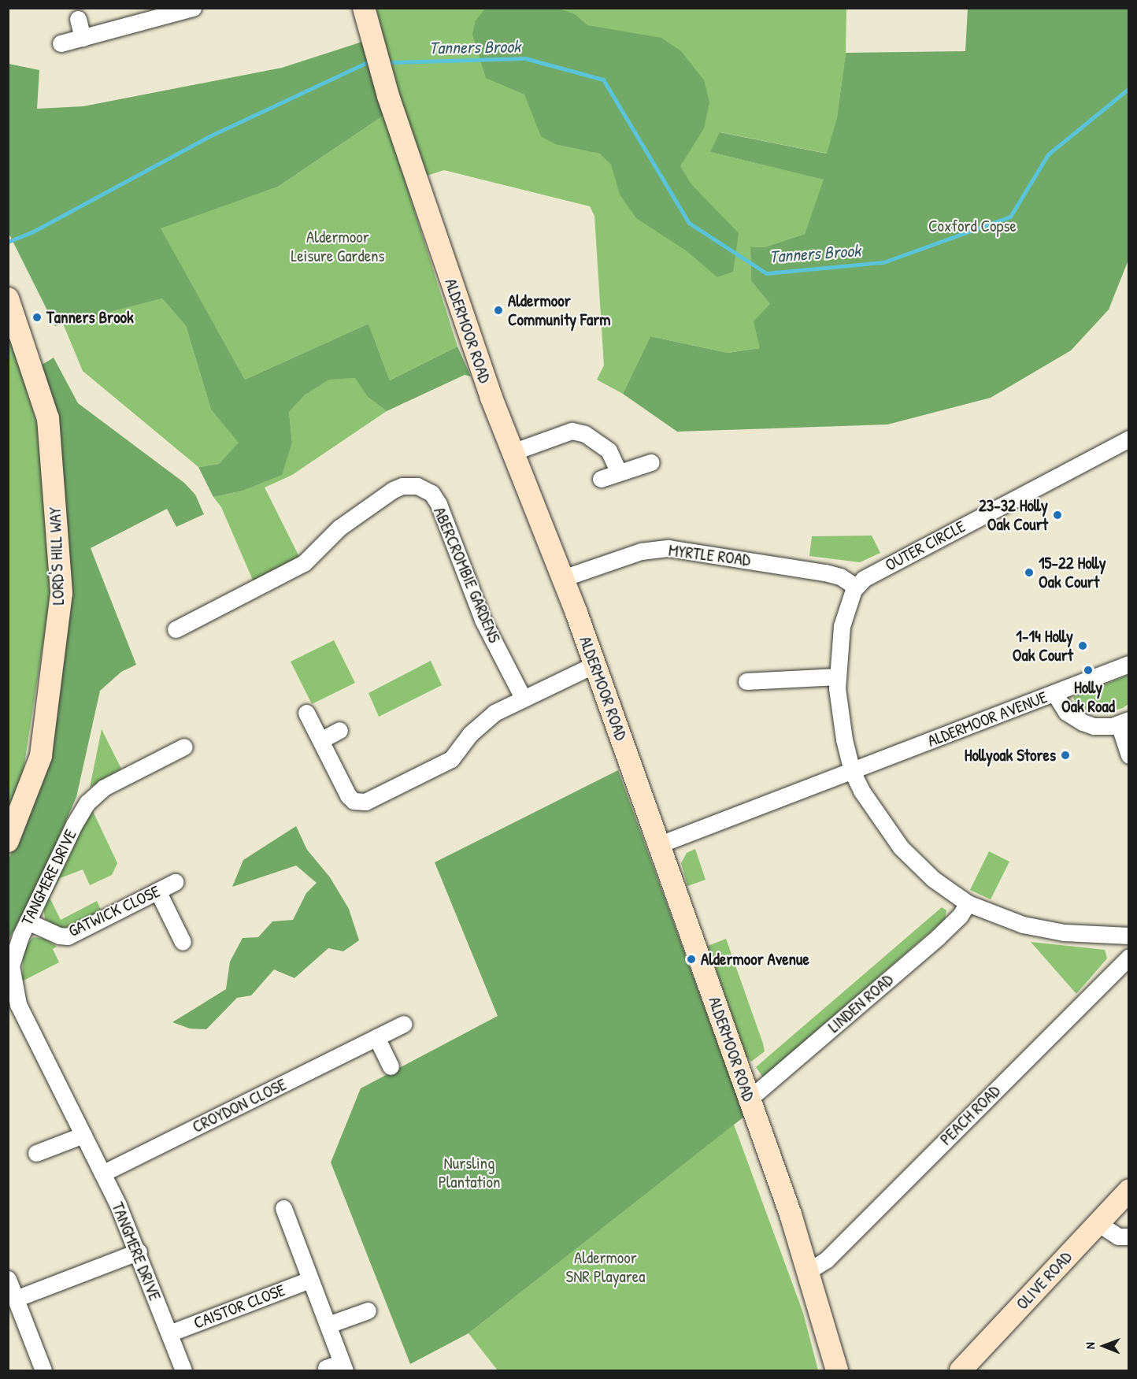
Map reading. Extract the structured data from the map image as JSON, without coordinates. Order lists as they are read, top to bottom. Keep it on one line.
{"streets":{"street":["ALDERMOOR ROAD","OUTER CIRCLE","MYRTLE ROAD","LORD'S HILL WAY","ABERCROMBIE GARDENS","ALDERMOOR AVENUE","TANGMERE DRIVE","GATWICK CLOSE","LINDEN ROAD","CROYDON CLOSE","PEACH ROAD","OLIVE ROAD","CAISTOR CLOSE"]},"crossings":[["ALDERMOOR ROAD","MYRTLE ROAD"],["ALDERMOOR ROAD","ALDERMOOR AVENUE"],["ALDERMOOR ROAD","LINDEN ROAD"],["ALDERMOOR ROAD","PEACH ROAD"],["OUTER CIRCLE","MYRTLE ROAD"],["TANGMERE DRIVE","GATWICK CLOSE"],["TANGMERE DRIVE","CROYDON CLOSE"],["TANGMERE DRIVE","CAISTOR CLOSE"]],"water":["Tanners Brook"],"parks":["Coxford Copse","Aldermoor Leisure Gardens","Nursling Plantation","Aldermoor SNR Playarea"],"places":["Aldermoor Community Farm","Tanners Brook","23-32 Holly Oak Court","15-22 Holly Oak Court","1-14 Holly Oak Court","Holly Oak Road","Hollyoak Stores","Aldermoor Avenue"],"north":"left"}
